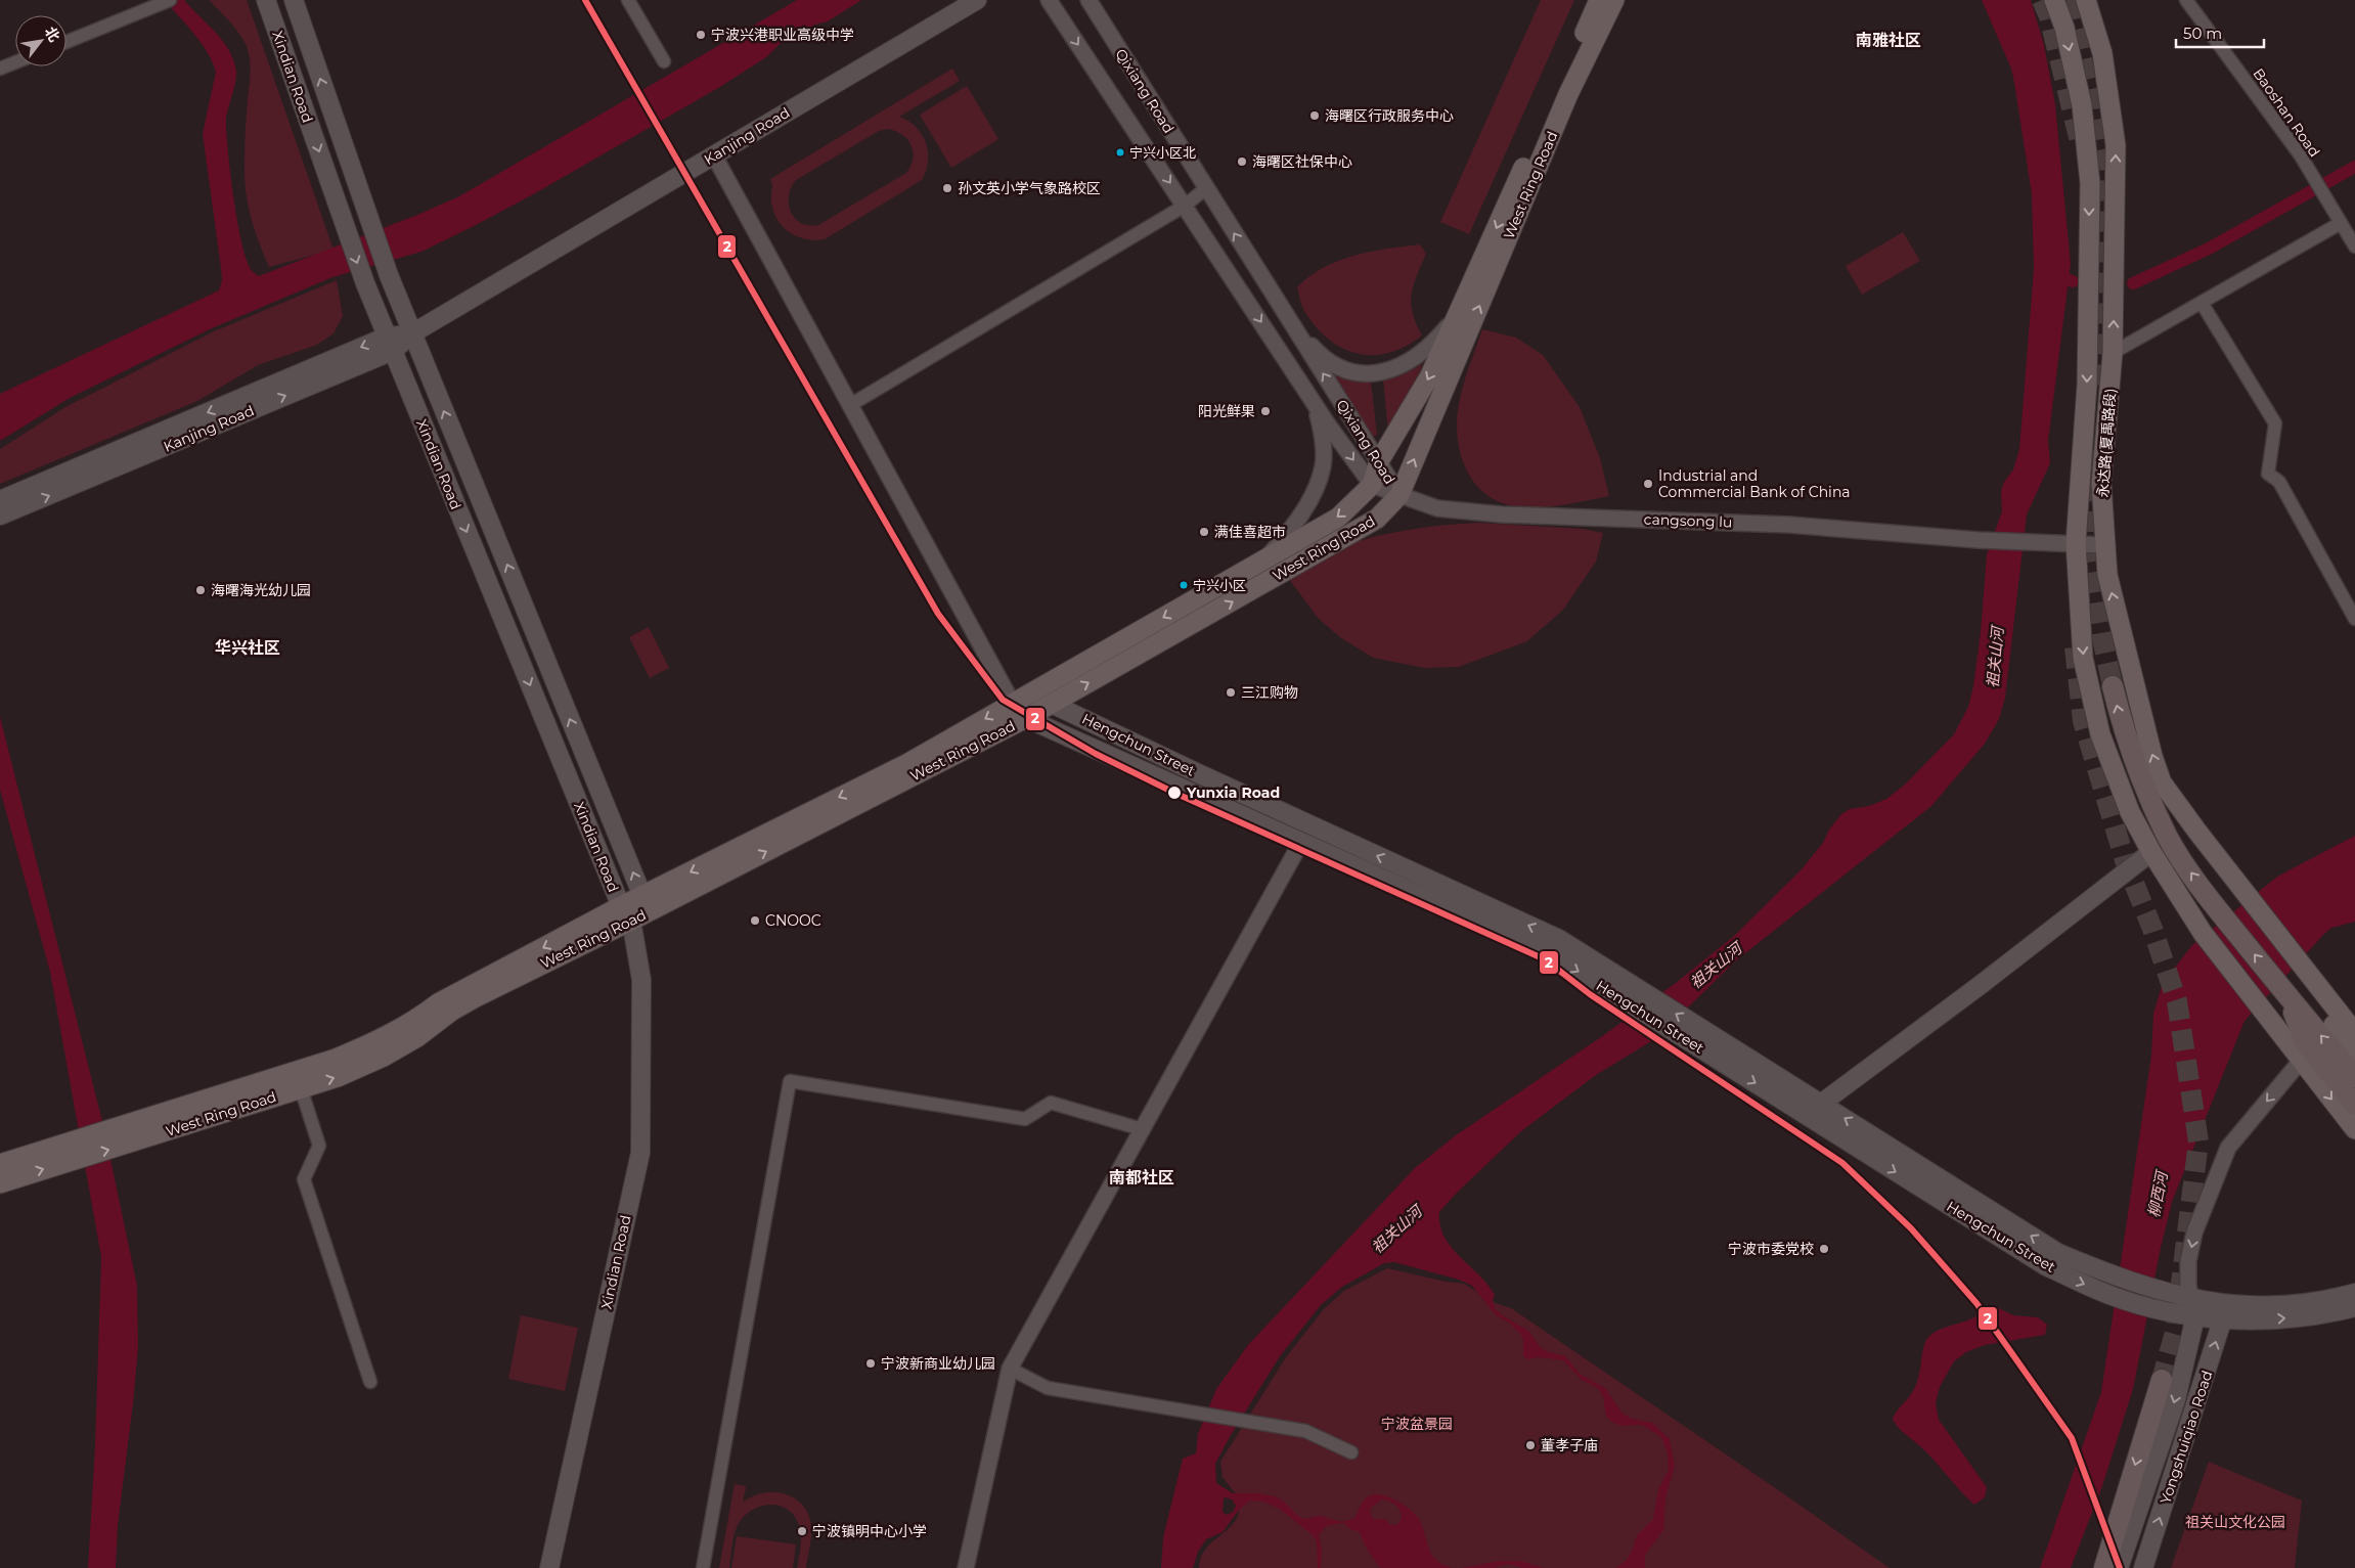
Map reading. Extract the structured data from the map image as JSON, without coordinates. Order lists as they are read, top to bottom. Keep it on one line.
{"streets":{"main road":["Xindian Road","Kanjing Road","West Ring Road","永达路(夏禹路段)","Hengchun Street","Yongshuiqiao Road"],"street":["Qixiang Road","Baoshan Road","cangsong lu"]},"crossings":[["Xindian Road","Kanjing Road"],["Xindian Road","West Ring Road"],["Qixiang Road","West Ring Road"],["Qixiang Road","cangsong lu"],["West Ring Road","cangsong lu"],["West Ring Road","Hengchun Street"],["永达路(夏禹路段)","cangsong lu"],["Hengchun Street","Yongshuiqiao Road"]],"districts":["南雅社区","华兴社区","南都社区"],"water":["祖关山河","柳西河"],"parks":["宁波盆景园","祖关山文化公园"],"places":["宁波兴港职业高级中学","海曙区行政服务中心","宁兴小区北","海曙区社保中心","孙文英小学气象路校区","阳光鲜果","Industrial and Commercial Bank of China","满佳喜超市","宁兴小区","海曙海光幼儿园","三江购物","Yunxia Road","CNOOC","宁波市委党校","宁波新商业幼儿园","董孝子庙","宁波镇明中心小学"],"lines":["transit line 2"],"scale_bar":"50 m","north":"top right"}
